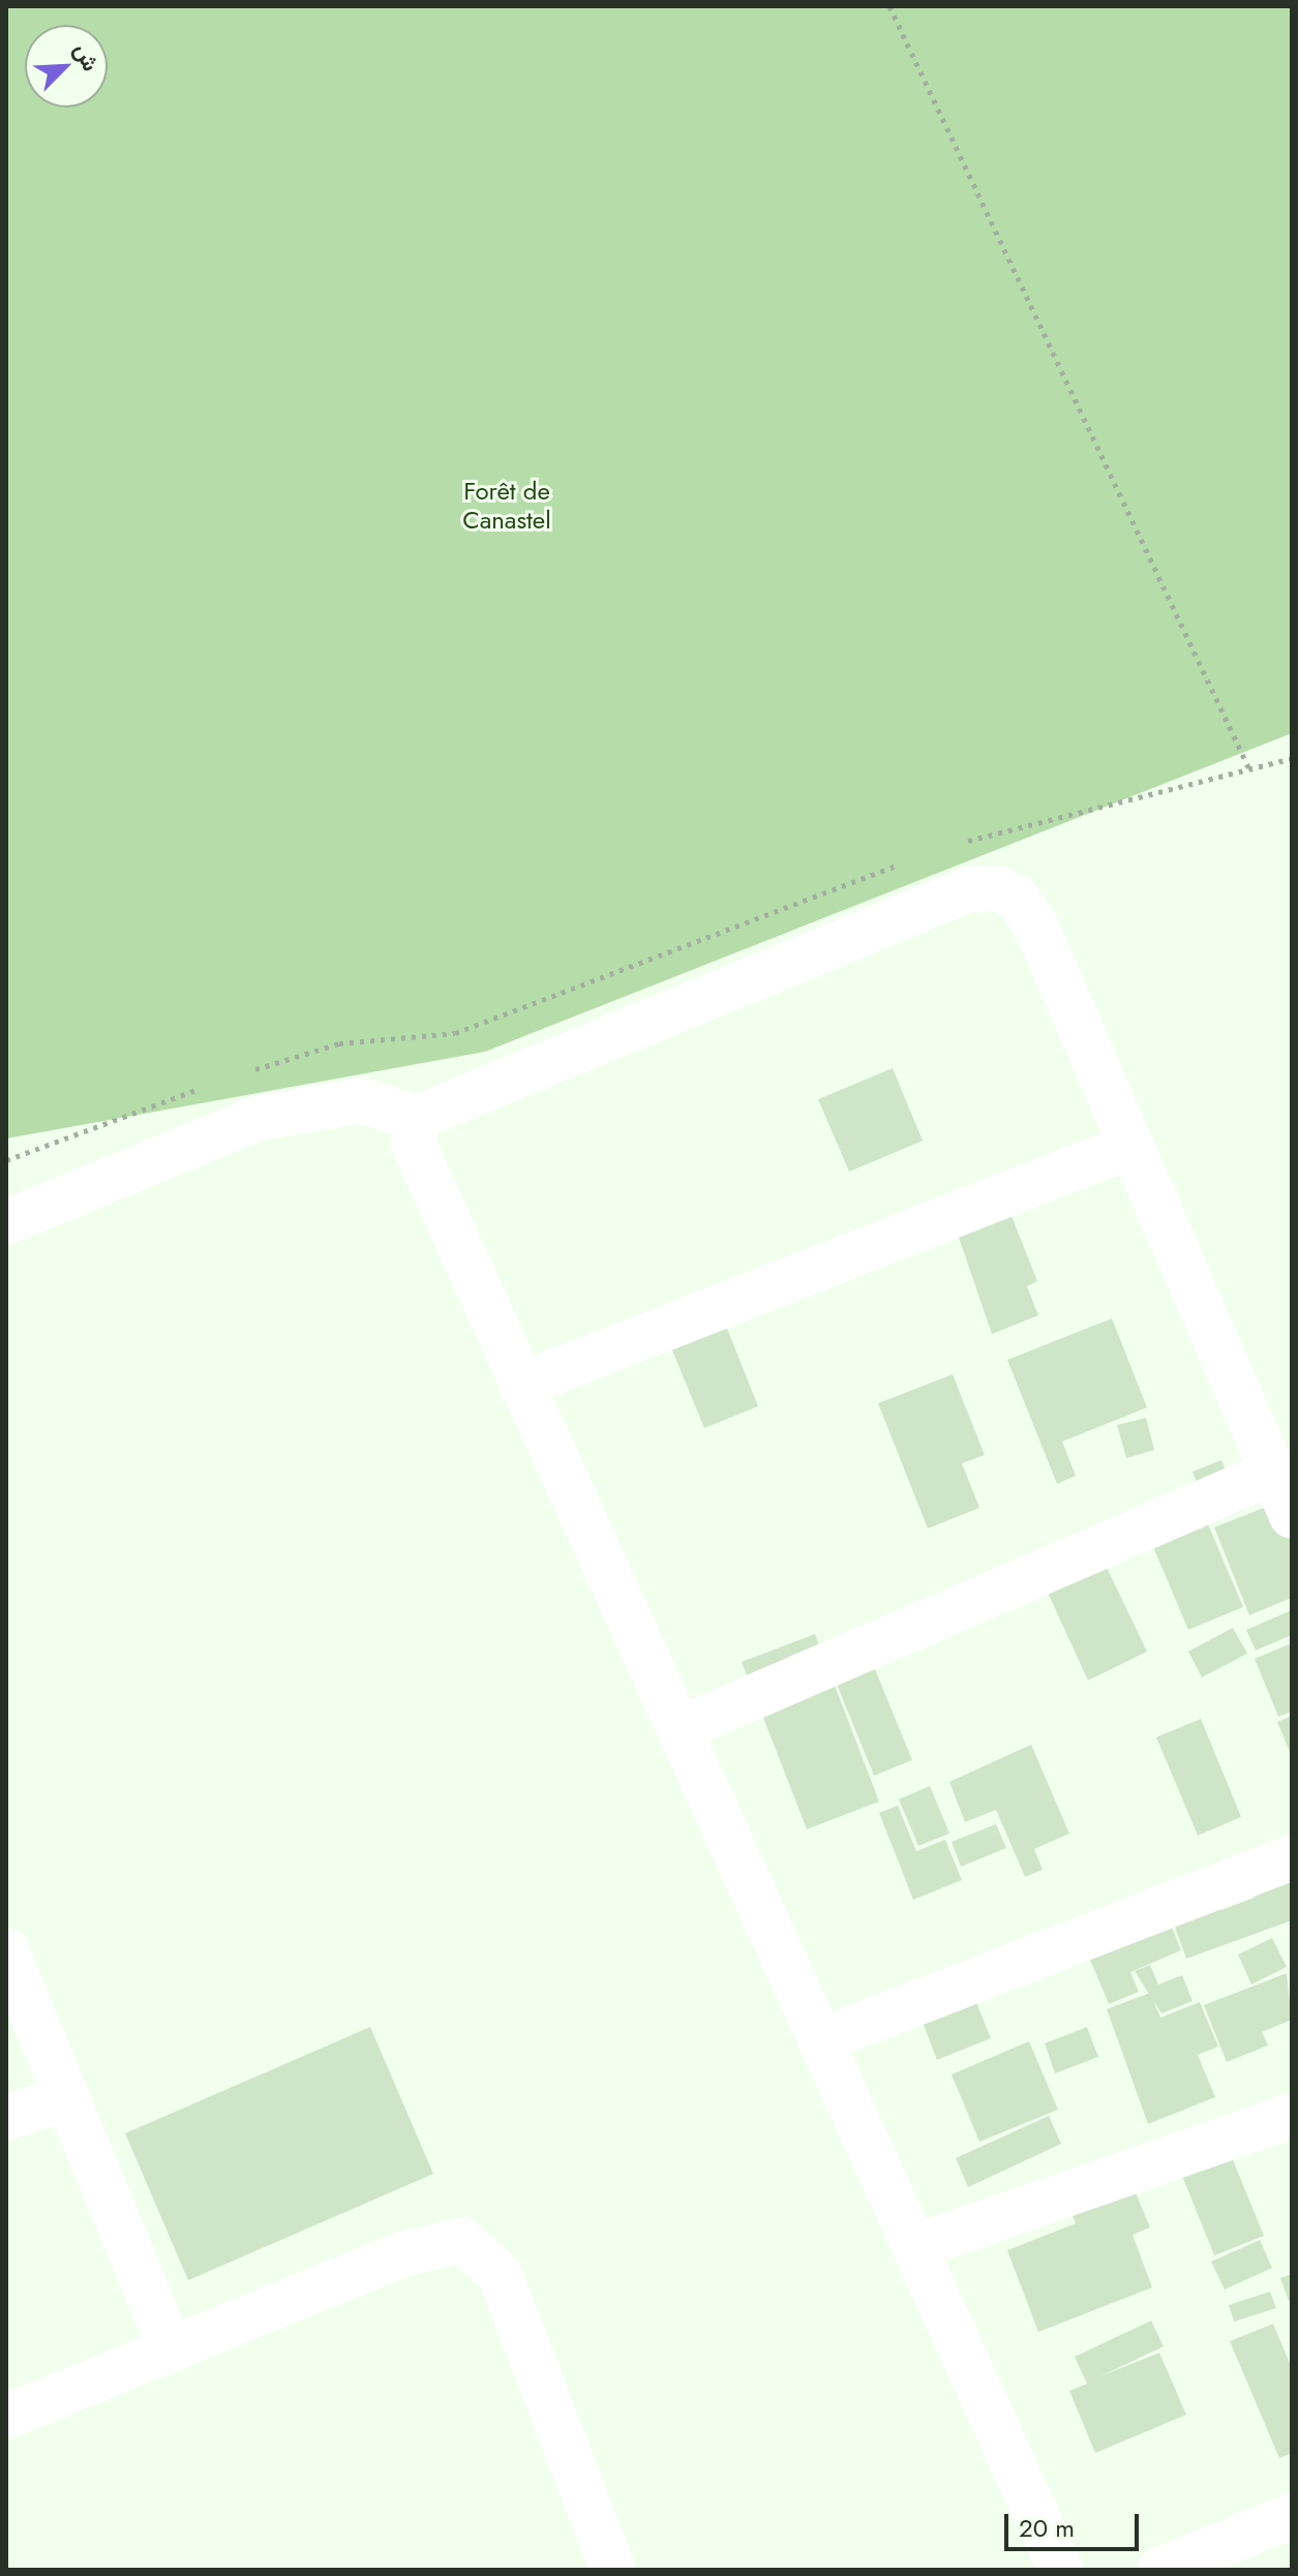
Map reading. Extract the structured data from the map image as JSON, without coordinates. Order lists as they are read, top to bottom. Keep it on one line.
{"parks":["Forêt de Canastel"],"scale_bar":"20 m","north":"top right"}
